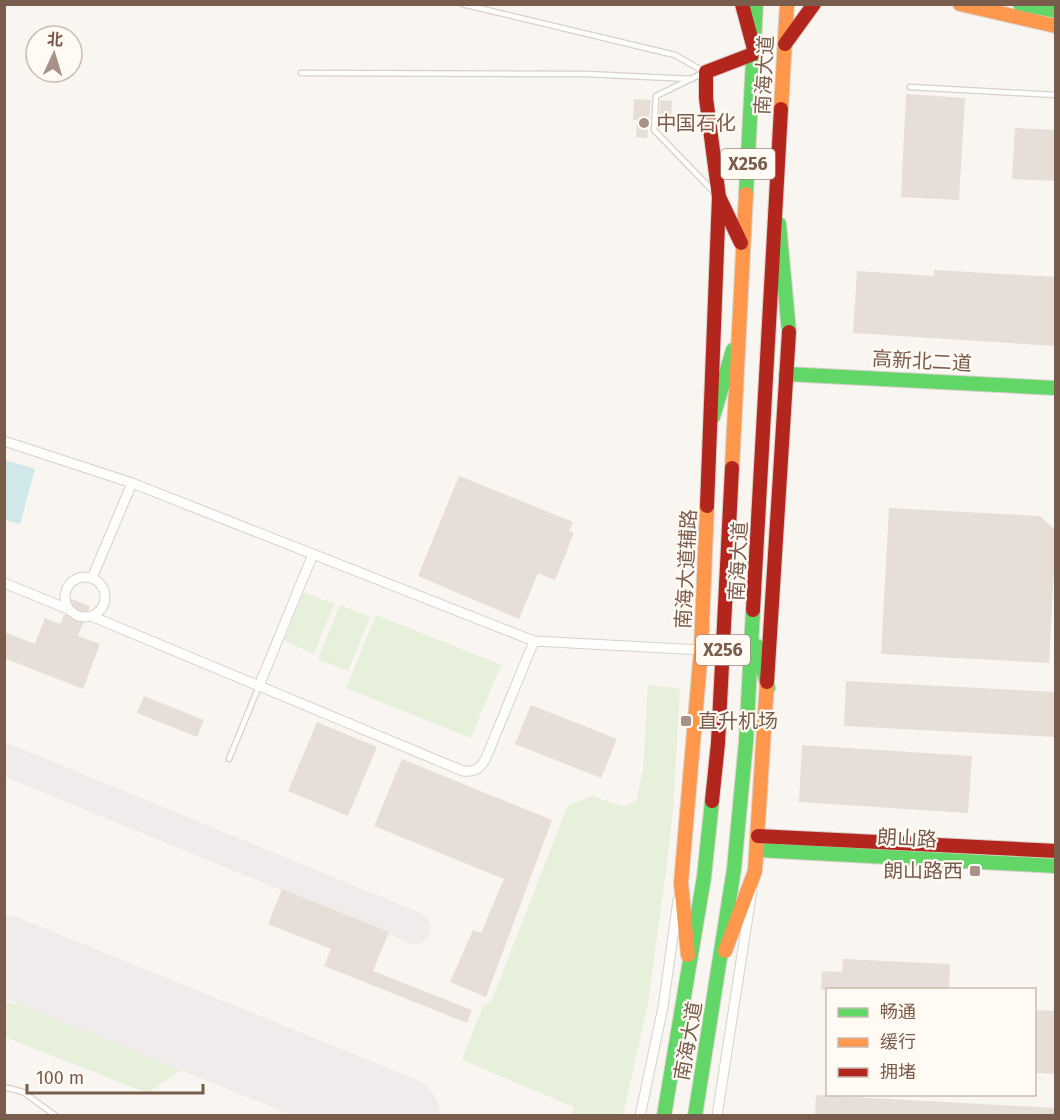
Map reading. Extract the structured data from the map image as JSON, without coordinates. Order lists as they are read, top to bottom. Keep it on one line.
{"streets":{"main road":["南海大道","X256","高新北二道","南海大道辅路","朗山路"]},"crossings":[["南海大道","南海大道辅路"]],"places":{"other":["中国石化"],"transit":["直升机场","朗山路西"]},"legend":["畅通","缓行","拥堵"],"scale_bar":"100 m","north":"top"}
